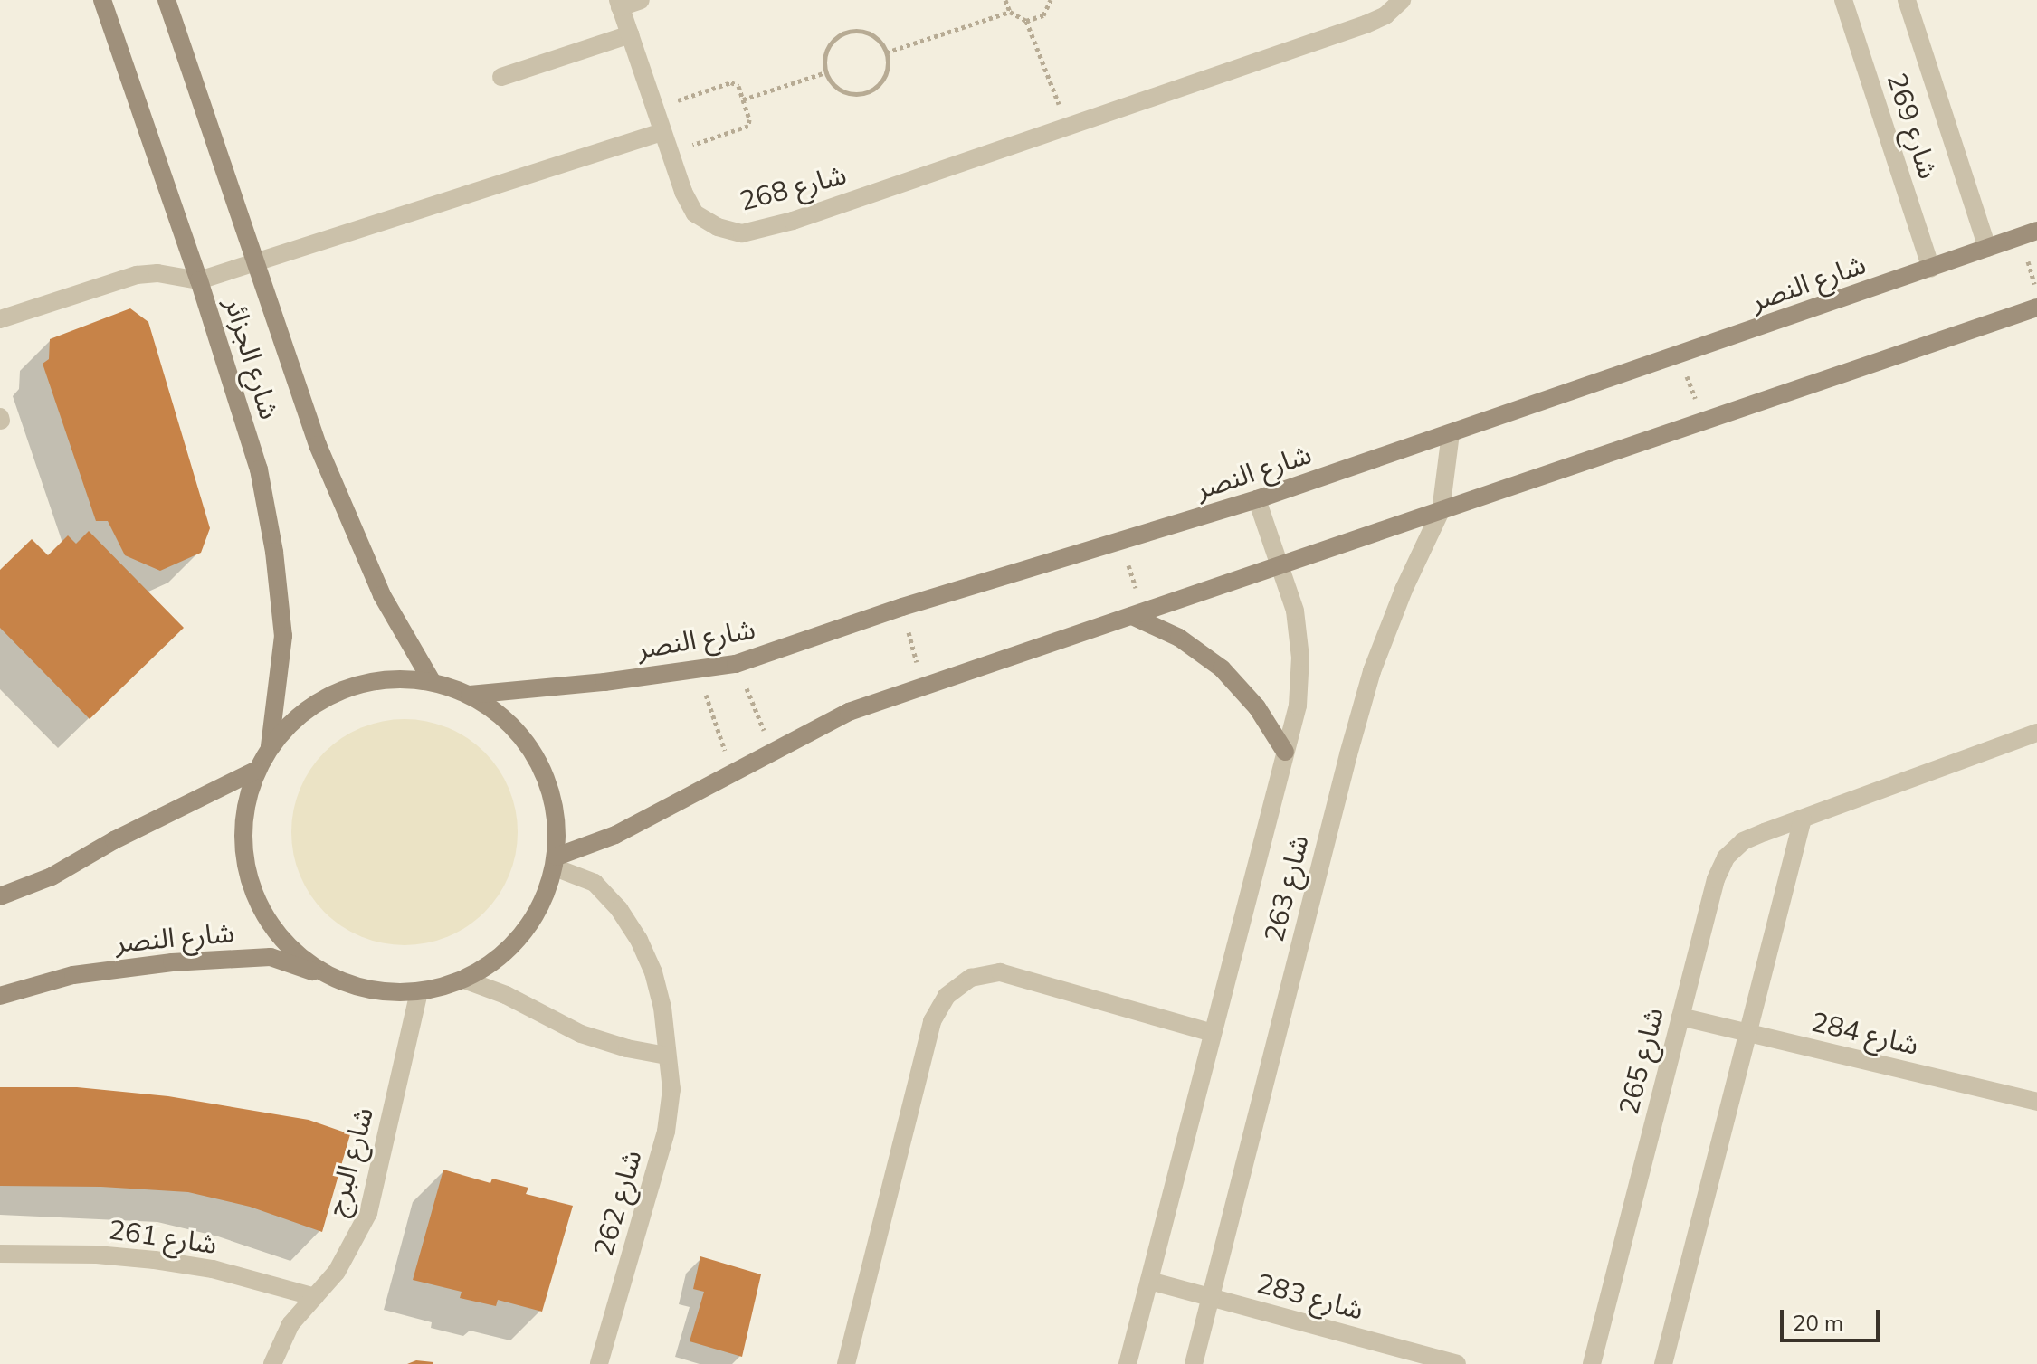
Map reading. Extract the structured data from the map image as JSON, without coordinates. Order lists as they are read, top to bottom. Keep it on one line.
{"streets":{"street":["شارع 269","شارع 268","شارع النصر","شارع الجزائر","شارع 263","شارع 284","شارع 265","شارع البرج","شارع 262","شارع 261","شارع 283"]},"crossings":[["شارع 269","شارع النصر"],["شارع النصر","شارع 263"],["شارع 263","شارع 283"],["شارع 284","شارع 265"],["شارع البرج","شارع 261"]],"scale_bar":"20 m"}
